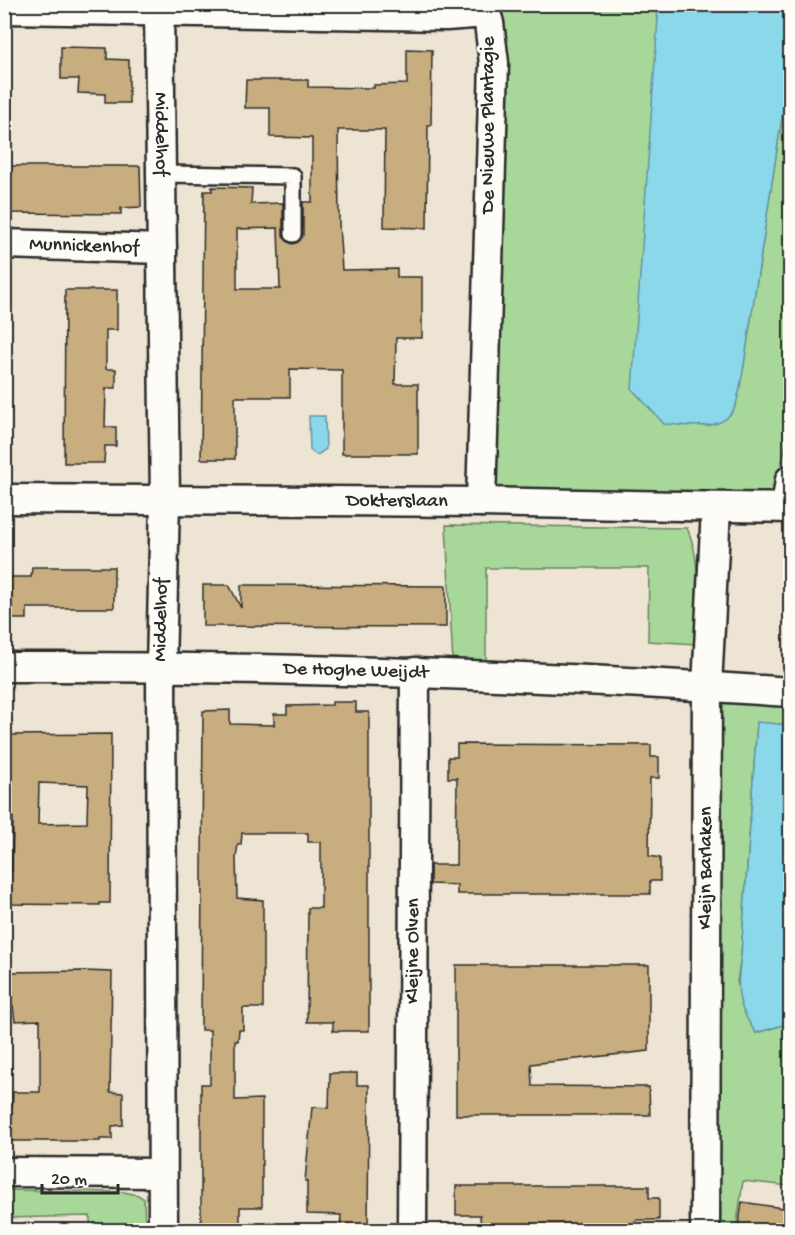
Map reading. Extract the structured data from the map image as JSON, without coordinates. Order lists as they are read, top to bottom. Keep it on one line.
{"streets":{"street":["De Nieuwe Plantagie","Middelhof","Munnickenhof","Dokterslaan","De Hoghe Weijdt","Kleijn Barlaken","Kleijne Olven"]},"crossings":[["De Nieuwe Plantagie","Middelhof"],["De Nieuwe Plantagie","Dokterslaan"],["Middelhof","Munnickenhof"],["Middelhof","Dokterslaan"],["Middelhof","De Hoghe Weijdt"],["Dokterslaan","Kleijn Barlaken"],["De Hoghe Weijdt","Kleijn Barlaken"],["De Hoghe Weijdt","Kleijne Olven"]],"scale_bar":"20 m"}
